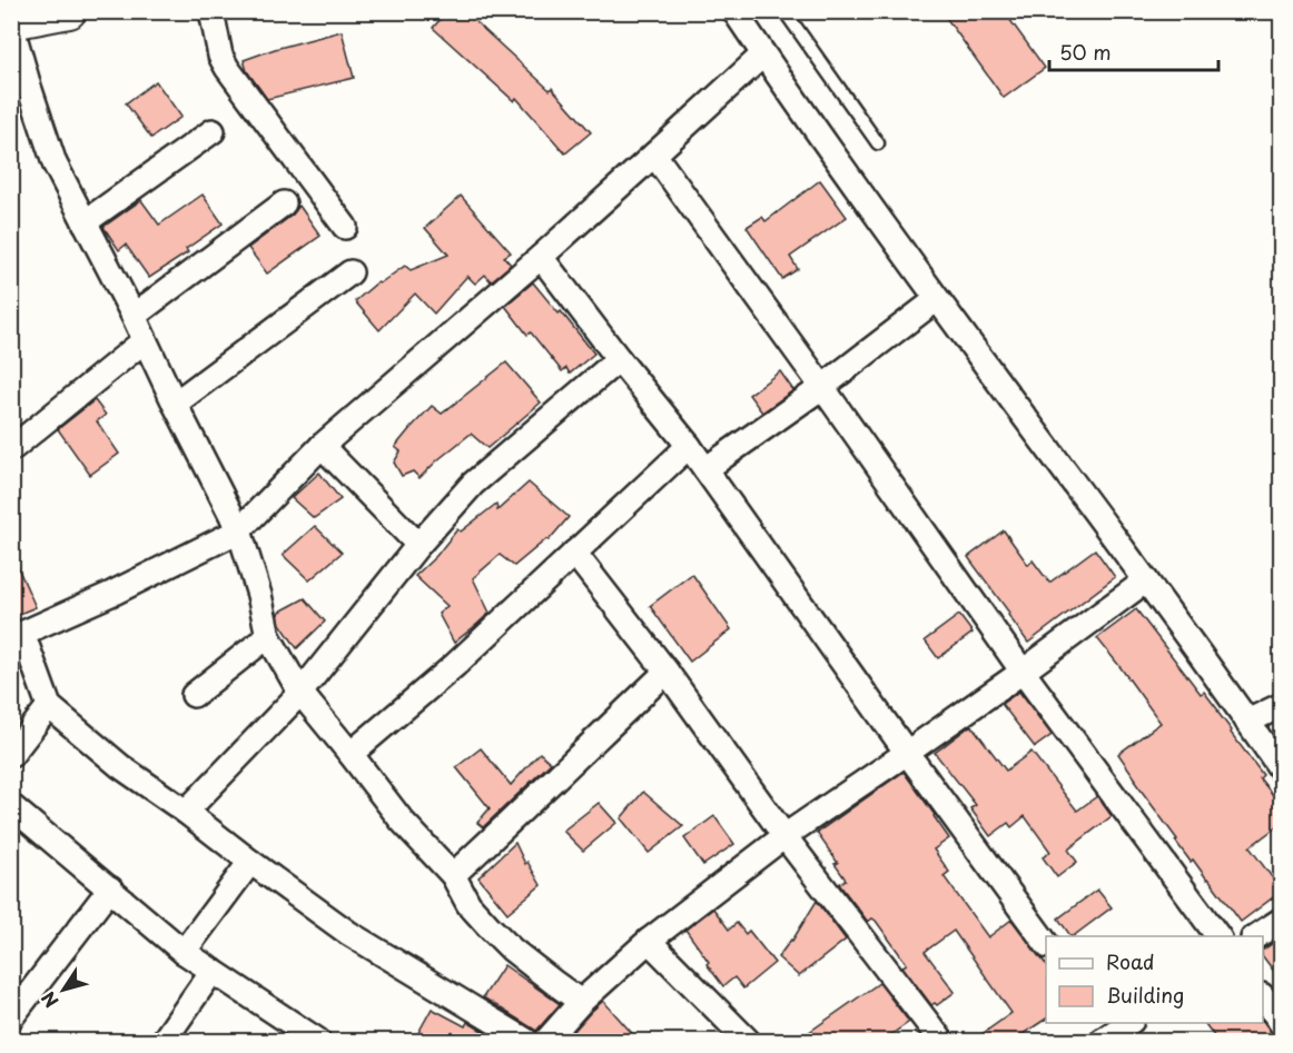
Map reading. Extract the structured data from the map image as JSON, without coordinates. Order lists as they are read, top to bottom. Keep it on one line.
{"legend":["Road","Building"],"scale_bar":"50 m","north":"bottom left"}
